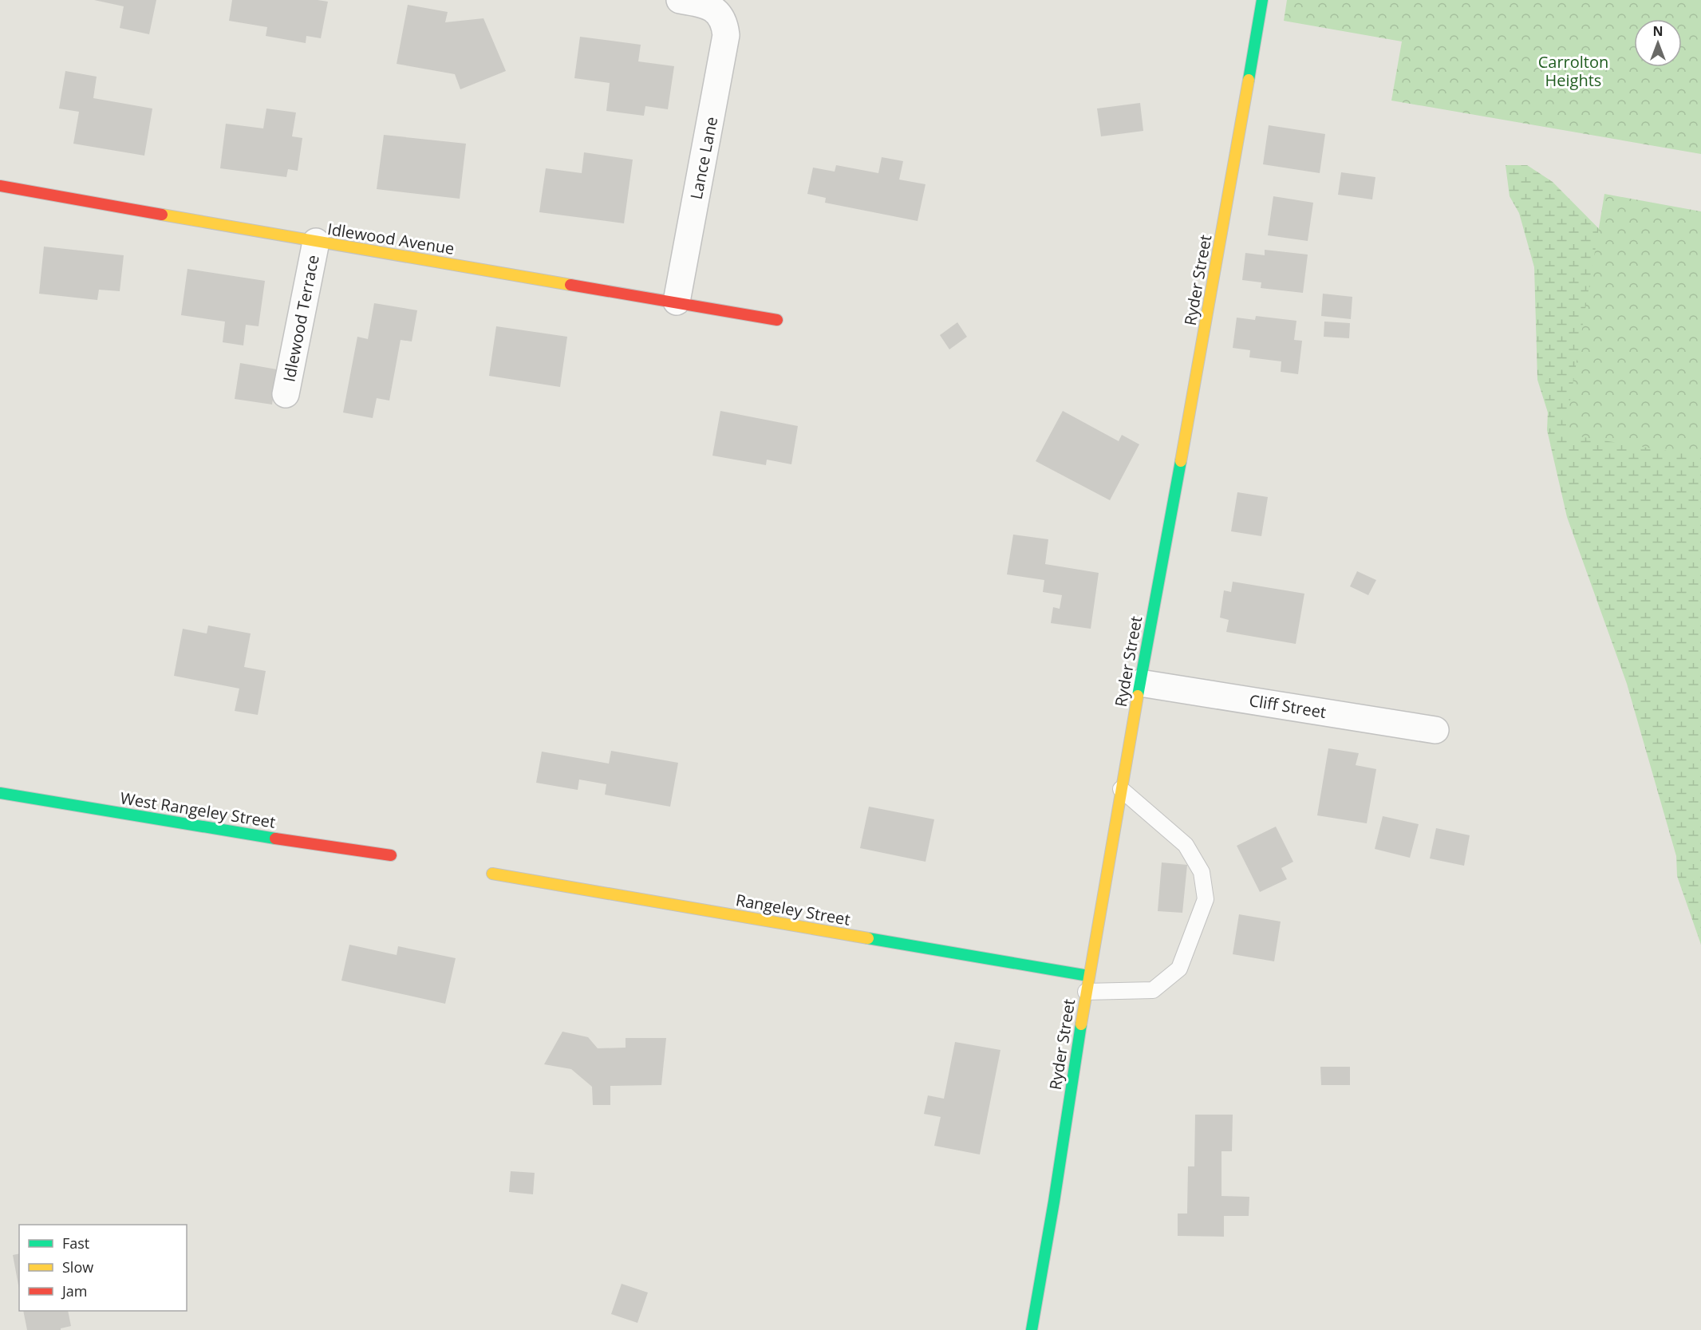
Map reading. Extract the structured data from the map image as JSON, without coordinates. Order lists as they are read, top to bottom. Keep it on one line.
{"streets":{"street":["Lance Lane","Idlewood Avenue","Ryder Street","Idlewood Terrace","Cliff Street","West Rangeley Street","Rangeley Street"]},"crossings":[["Lance Lane","Idlewood Avenue"],["Idlewood Avenue","Idlewood Terrace"],["Ryder Street","Cliff Street"],["Ryder Street","Rangeley Street"]],"parks":["Carrolton Heights"],"legend":["Fast","Slow","Jam"],"north":"top"}
